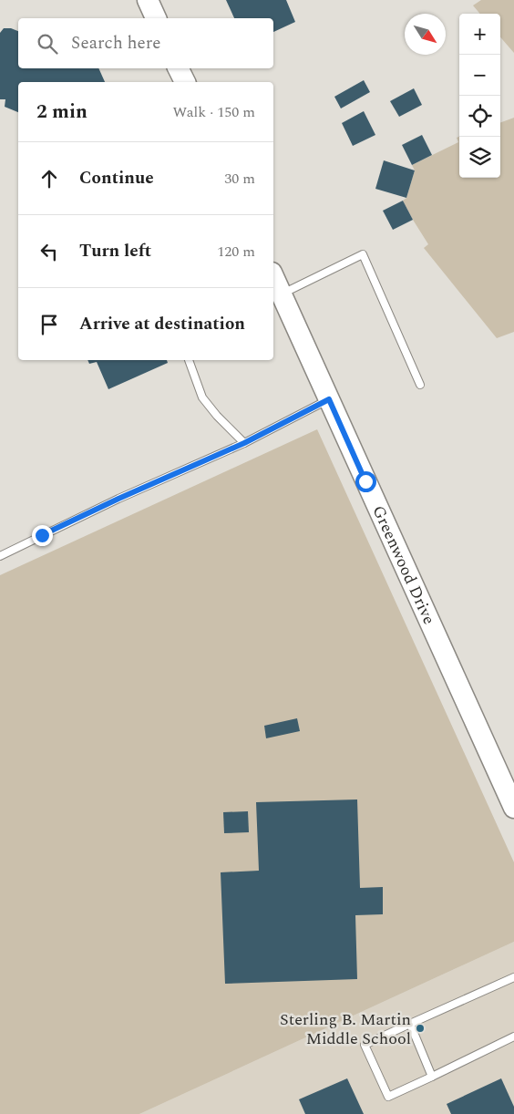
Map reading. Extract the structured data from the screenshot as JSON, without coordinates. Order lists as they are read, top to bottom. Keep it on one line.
{"streets":{"main road":["Greenwood Drive"]},"places":["Sterling B. Martin Middle School"],"north":"bottom right","page":{"map_buttons":["+","−"],"search":"Search here","heading":["2 min","Walk · 150 m"],"list":[["Continue","30 m"],["Turn left","120 m"],"Arrive at destination"]}}
